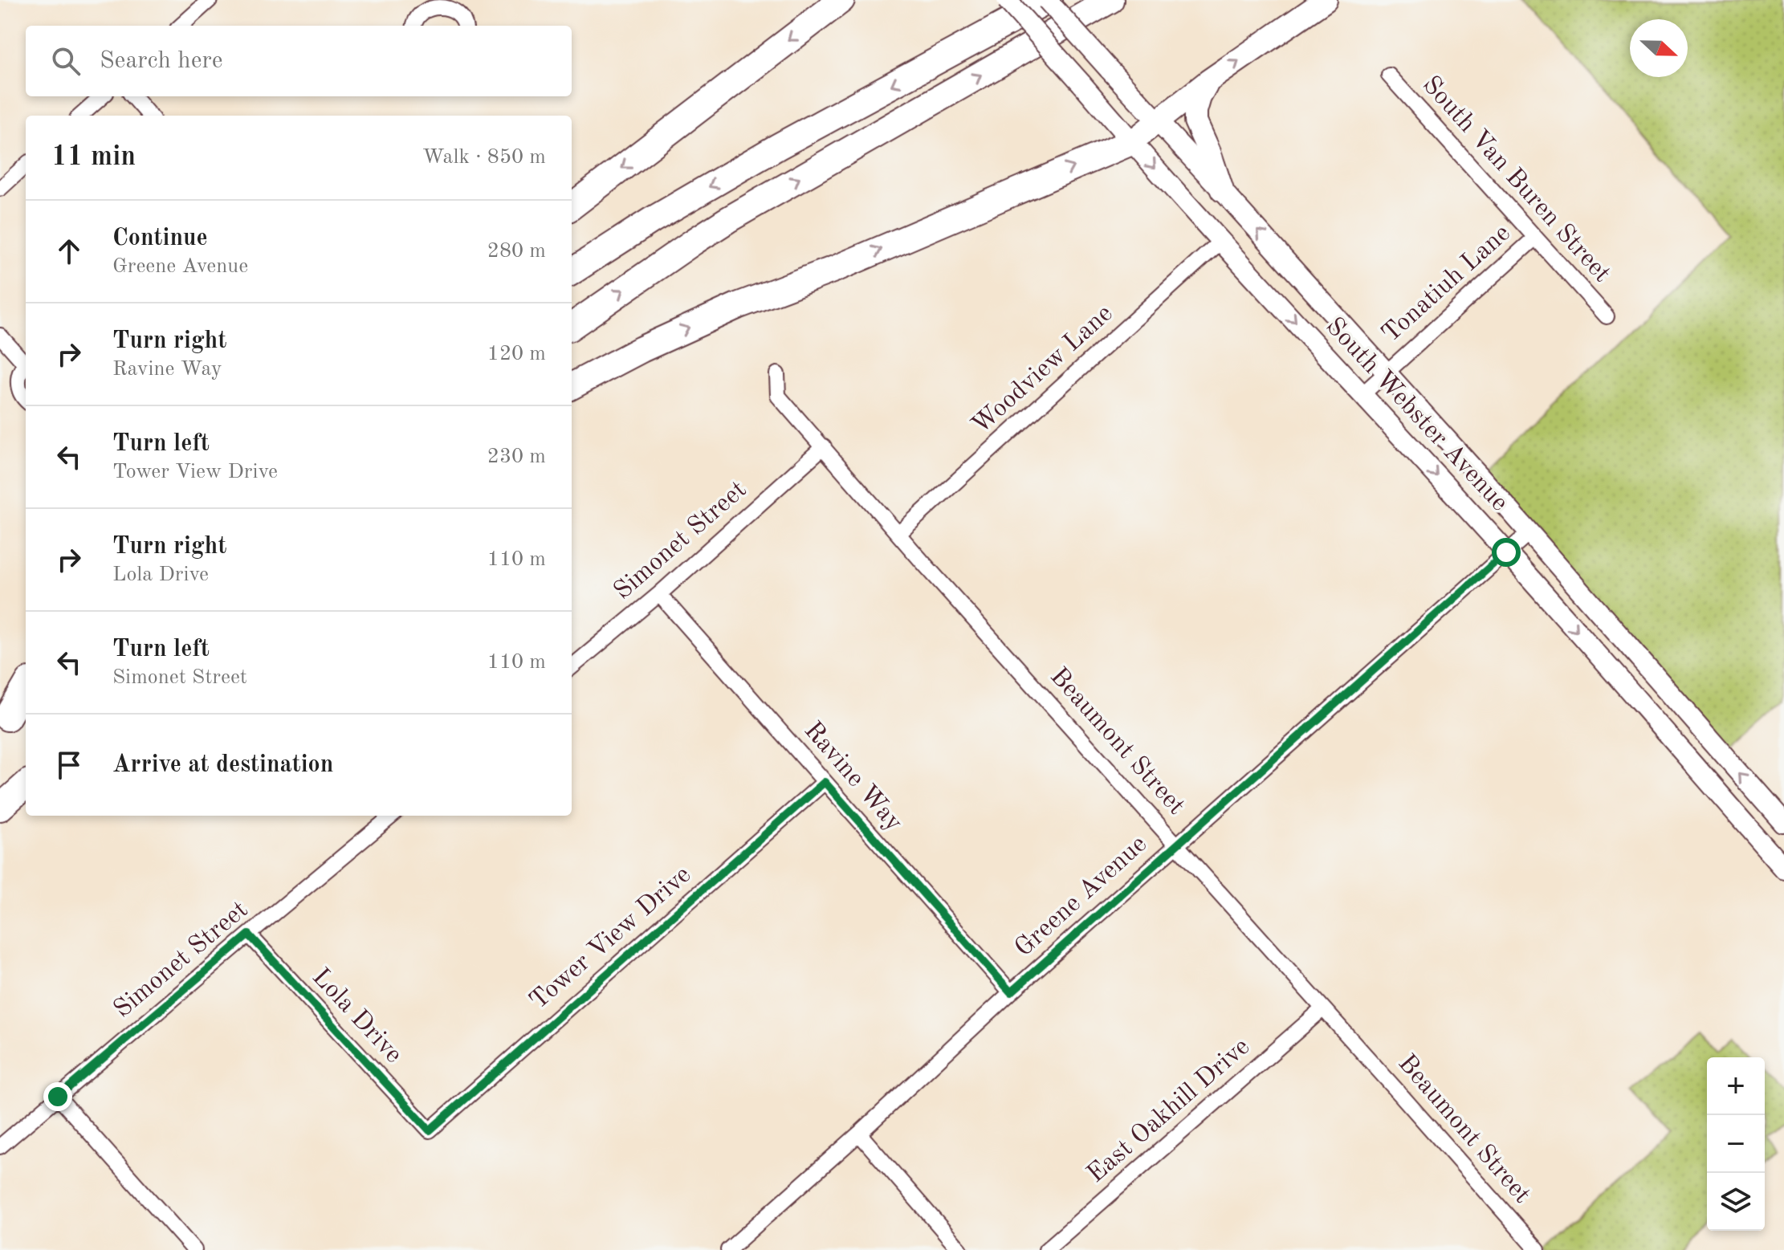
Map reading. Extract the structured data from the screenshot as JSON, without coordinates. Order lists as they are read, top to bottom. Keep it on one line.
{"streets":{"main road":["South Webster Avenue"],"street":["South Van Buren Street","Tonatiuh Lane","Woodview Lane","Simonet Street","Beaumont Street","Ravine Way","Greene Avenue","Tower View Drive","Lola Drive","East Oakhill Drive"]},"crossings":[["South Van Buren Street","Tonatiuh Lane"],["Tonatiuh Lane","South Webster Avenue"],["Woodview Lane","South Webster Avenue"],["Woodview Lane","Beaumont Street"],["South Webster Avenue","Greene Avenue"],["Simonet Street","Beaumont Street"],["Simonet Street","Ravine Way"],["Simonet Street","Lola Drive"],["Beaumont Street","Greene Avenue"],["Beaumont Street","East Oakhill Drive"],["Ravine Way","Greene Avenue"],["Ravine Way","Tower View Drive"],["Tower View Drive","Lola Drive"]],"north":"right","page":{"search":"Search here","heading":["11 min","Walk · 850 m"],"list":[["Continue","Greene Avenue","280 m"],["Turn right","Ravine Way","120 m"],["Turn left","Tower View Drive","230 m"],["Turn right","Lola Drive","110 m"],["Turn left","Simonet Street","110 m"],"Arrive at destination"],"map_buttons":["+","−"]}}
